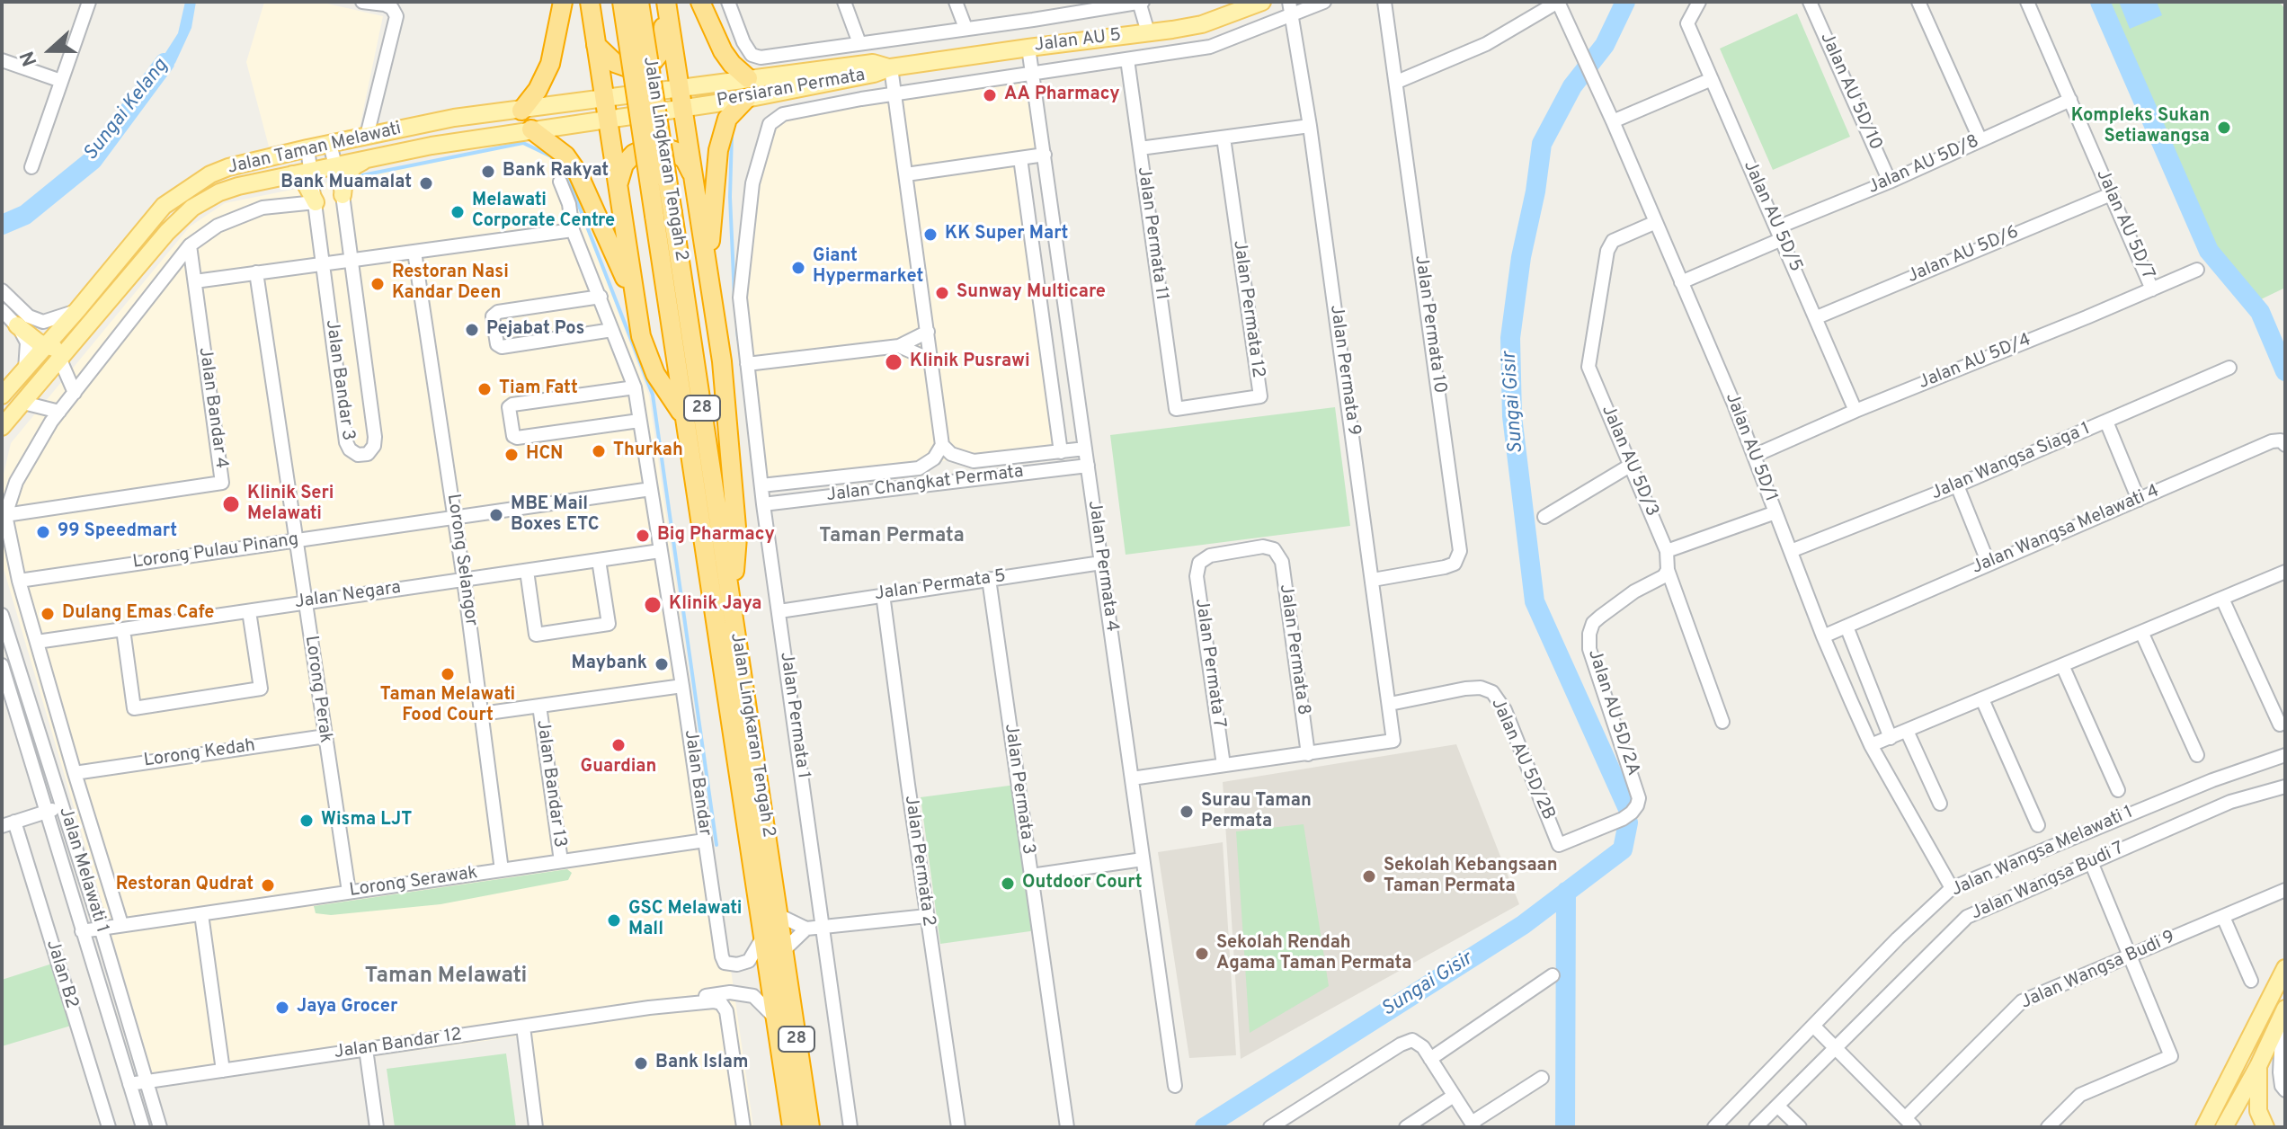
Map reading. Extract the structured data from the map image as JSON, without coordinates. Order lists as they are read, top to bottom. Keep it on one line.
{"streets":{"highway":["Jalan Lingkaran Tengah 2","28"],"main road":["Jalan AU 5","Persiaran Permata","Jalan Taman Melawati"],"street":["Jalan AU 5D/10","Jalan AU 5D/8","Jalan AU 5D/5","Jalan AU 5D/7","Jalan Permata 11","Jalan AU 5D/6","Jalan Permata 12","Jalan Permata 10","Jalan AU 5D/4","Jalan Permata 9","Jalan Bandar 3","Jalan Bandar 4","Jalan AU 5D/1","Jalan AU 5D/3","Jalan Wangsa Siaga 1","Jalan Changkat Permata","Jalan Wangsa Melawati 4","Lorong Pulau Pinang","Lorong Selangor","Jalan Permata 4","Jalan Permata 5","Jalan Negara","Jalan Permata 8","Jalan Permata 7","Lorong Perak","Jalan AU 5D/2A","Jalan Permata 1","Lorong Kedah","Jalan AU 5D/2B","Jalan Bandar","Jalan Bandar 13","Jalan Permata 3","Jalan Wangsa Melawati 1","Jalan Permata 2","Jalan Melawati 1","Jalan Wangsa Budi 7","Lorong Serawak","Jalan Wangsa Budi 9","Jalan B2","Jalan Bandar 12"]},"crossings":[["Jalan AU 5","Persiaran Permata"],["Jalan AU 5","Jalan Permata 4"],["Persiaran Permata","Jalan Taman Melawati"],["Jalan AU 5D/10","Jalan AU 5D/8"],["Jalan Taman Melawati","Jalan Bandar 3"],["Jalan Lingkaran Tengah 2","Jalan Bandar"],["Jalan AU 5D/8","Jalan AU 5D/5"],["Jalan AU 5D/8","Jalan AU 5D/7"],["Jalan AU 5D/8","Jalan AU 5D/1"],["Jalan AU 5D/5","Jalan AU 5D/6"],["Jalan AU 5D/5","Jalan AU 5D/4"],["Jalan AU 5D/7","Jalan AU 5D/6"],["Jalan AU 5D/7","Jalan AU 5D/4"],["Jalan Permata 11","Jalan Permata 12"],["Jalan Permata 10","Jalan Permata 9"],["Jalan AU 5D/4","Jalan AU 5D/1"],["Jalan Permata 9","Jalan Permata 8"],["Jalan Permata 9","Jalan AU 5D/2B"],["Jalan AU 5D/1","Jalan AU 5D/3"],["Jalan AU 5D/1","Jalan Wangsa Siaga 1"],["Jalan AU 5D/1","Jalan Wangsa Melawati 4"],["Jalan AU 5D/1","Jalan Wangsa Melawati 1"],["Jalan AU 5D/3","Jalan AU 5D/2A"],["Jalan Changkat Permata","Jalan Permata 4"],["Jalan Changkat Permata","Jalan Permata 1"],["Lorong Pulau Pinang","Lorong Selangor"],["Lorong Pulau Pinang","Lorong Perak"],["Lorong Pulau Pinang","Jalan Bandar"],["Lorong Selangor","Jalan Negara"],["Lorong Selangor","Lorong Serawak"],["Jalan Permata 4","Jalan Permata 5"],["Jalan Permata 5","Jalan Permata 1"],["Jalan Permata 5","Jalan Permata 3"],["Jalan Permata 5","Jalan Permata 2"],["Jalan Negara","Lorong Perak"],["Jalan Negara","Jalan Bandar"],["Jalan Permata 8","Jalan Permata 7"],["Lorong Perak","Lorong Kedah"],["Lorong Perak","Lorong Serawak"],["Jalan AU 5D/2A","Jalan AU 5D/2B"],["Jalan Bandar","Lorong Serawak"],["Jalan Bandar 13","Lorong Serawak"],["Jalan Melawati 1","Lorong Serawak"],["Jalan Melawati 1","Jalan Bandar 12"]],"districts":["Taman Permata","Taman Melawati"],"water":["Sungai Kelang","Sungai Gisir"],"places":["AA Pharmacy","Kompleks Sukan Setiawangsa","Bank Rakyat","Bank Muamalat","Melawati Corporate Centre","KK Super Mart","Giant Hypermarket","Restoran Nasi Kandar Deen","Sunway Multicare","Pejabat Pos","Klinik Pusrawi","Tiam Fatt","Thurkah","HCN","Klinik Seri Melawati","MBE Mail Boxes ETC","99 Speedmart","Big Pharmacy","Klinik Jaya","Dulang Emas Cafe","Maybank","Taman Melawati Food Court","Guardian","Surau Taman Permata","Wisma LJT","Sekolah Kebangsaan Taman Permata","Outdoor Court","Restoran Qudrat","GSC Melawati Mall","Sekolah Rendah Agama Taman Permata","Jaya Grocer","Bank Islam"],"north":"left"}
